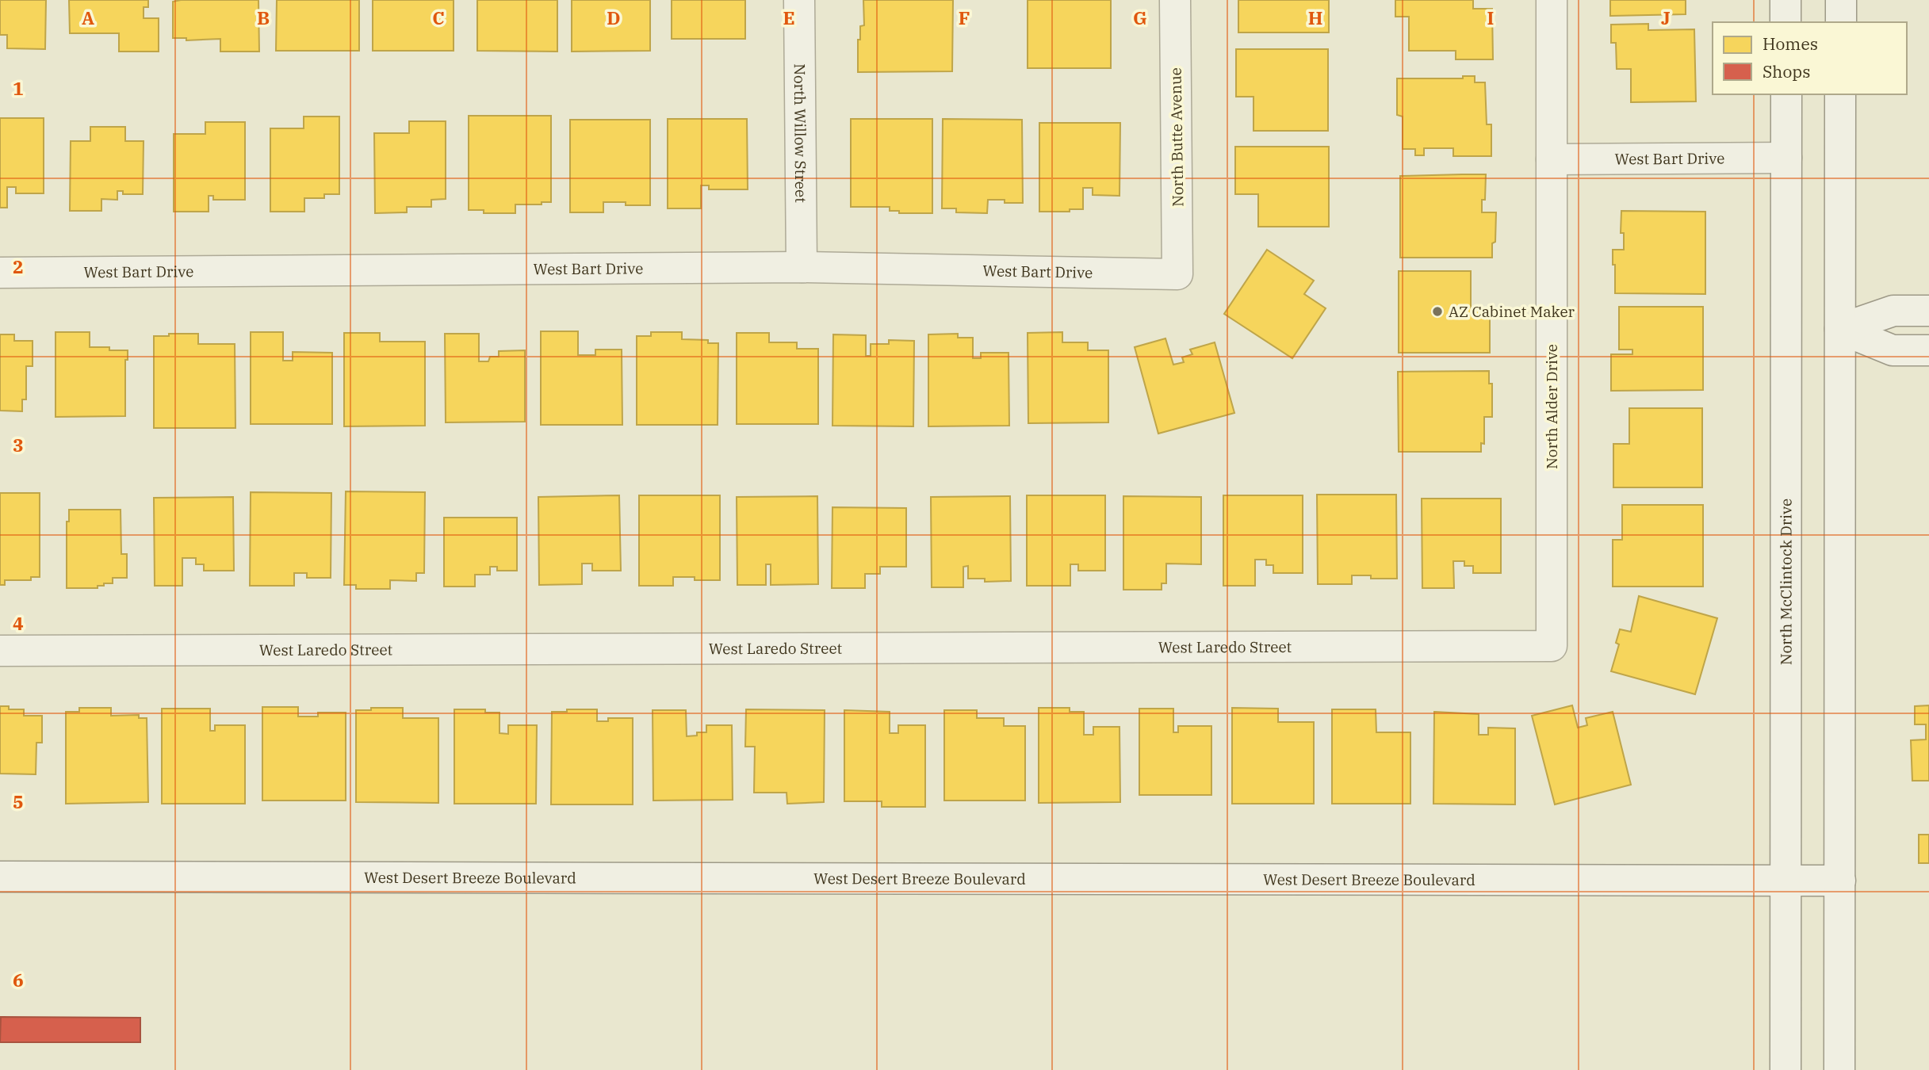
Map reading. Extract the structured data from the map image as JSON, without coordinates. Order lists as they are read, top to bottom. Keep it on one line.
{"streets":{"street":["North Willow Street","North Butte Avenue","West Bart Drive","North Alder Drive","North McClintock Drive","West Laredo Street","West Desert Breeze Boulevard"]},"crossings":[["North Willow Street","West Bart Drive"],["North Butte Avenue","West Bart Drive"],["West Bart Drive","North Alder Drive"],["West Bart Drive","North McClintock Drive"],["North Alder Drive","West Laredo Street"],["North McClintock Drive","West Desert Breeze Boulevard"]],"places":["AZ Cabinet Maker"],"legend":["Homes","Shops"],"grid":{"columns":["A","B","C","D","E","F","G","H","I","J"],"rows":["1","2","3","4","5","6"]}}
